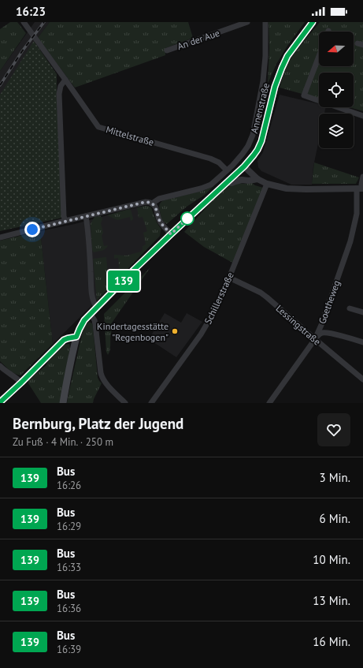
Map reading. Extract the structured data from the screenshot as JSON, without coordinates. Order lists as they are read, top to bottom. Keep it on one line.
{"streets":{"main road":["Annenstraße"],"street":["An der Aue","Mittelstraße","Schillerstraße","Goetheweg","Lessingstraße"]},"crossings":[["Schillerstraße","Lessingstraße"],["Goetheweg","Lessingstraße"]],"places":["Kindertagesstätte \"Regenbogen\""],"lines":["bus line 139"],"north":"left","page":{"status":"16:23","on_map":"139","heading":["Bernburg, Platz der Jugend","Zu Fuß · 4 Min. · 250 m"],"list":[{"mark":"139","name":"Bus","note":"16:26","value":"3 Min."},{"mark":"139","name":"Bus","note":"16:29","value":"6 Min."},{"mark":"139","name":"Bus","note":"16:33","value":"10 Min."},{"mark":"139","name":"Bus","note":"16:36","value":"13 Min."},{"mark":"139","name":"Bus","note":"16:39","value":"16 Min."}]}}
